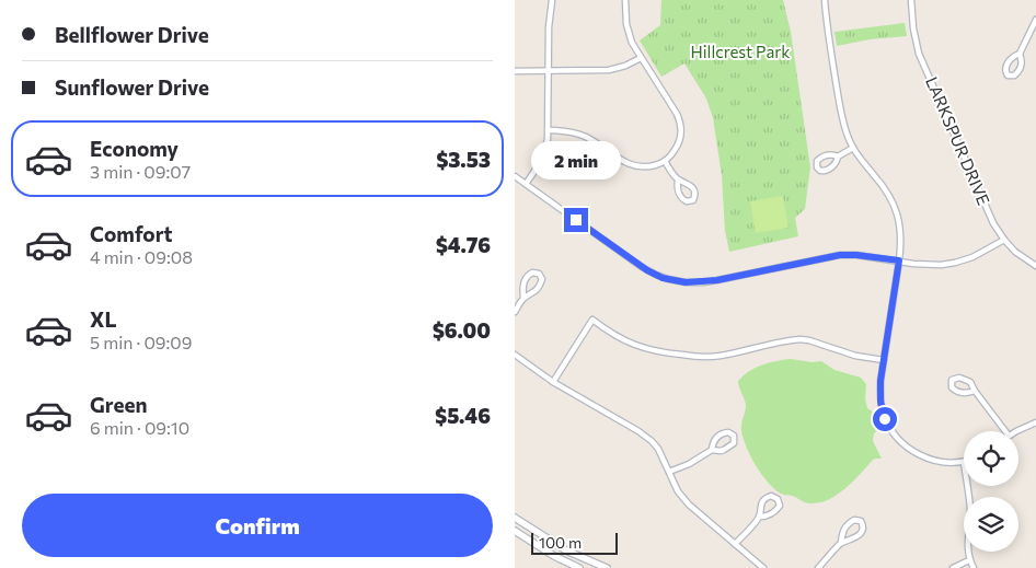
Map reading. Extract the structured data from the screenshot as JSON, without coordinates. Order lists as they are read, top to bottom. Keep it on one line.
{"streets":{"street":["LARKSPUR DRIVE"]},"parks":["Hillcrest Park"],"scale_bar":"100 m","page":{"banner":["Bellflower Drive","Sunflower Drive"],"list":[{"name":"Economy","note":"3 min · 09:07","value":"$3.53"},{"name":"Comfort","note":"4 min · 09:08","value":"$4.76"},{"name":"XL","note":"5 min · 09:09","value":"$6.00"},{"name":"Green","note":"6 min · 09:10","value":"$5.46"}],"bubble":"2 min","buttons":"Confirm","scale":"100 m"}}
